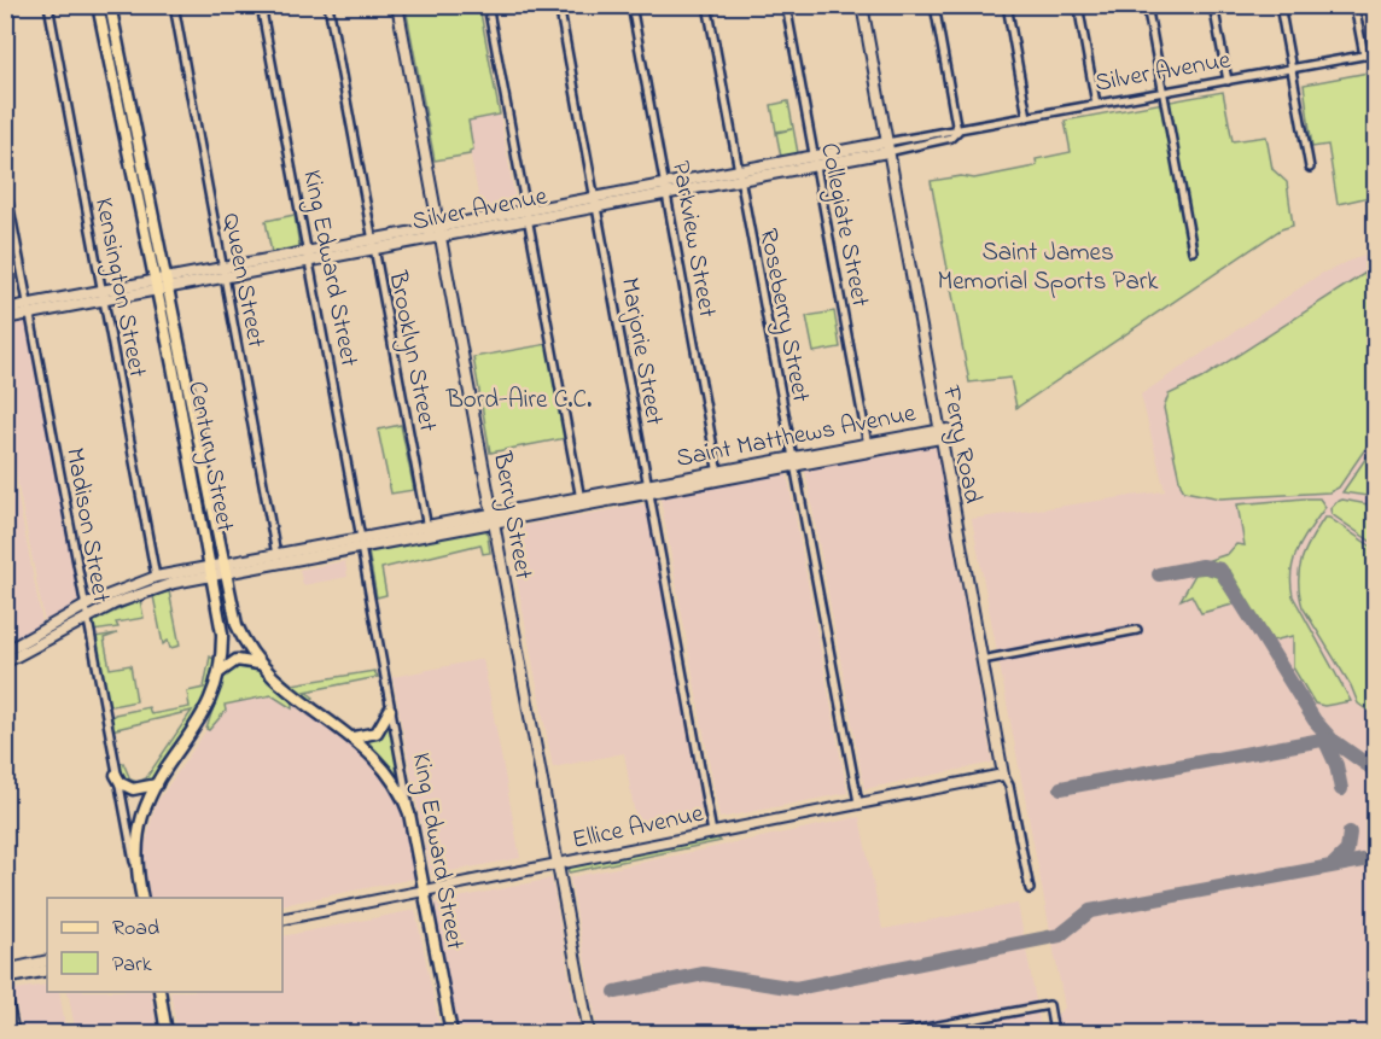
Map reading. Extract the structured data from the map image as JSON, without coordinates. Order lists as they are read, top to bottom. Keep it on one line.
{"streets":{"main road":["King Edward Street","Century Street"],"street":["Silver Avenue","Collegiate Street","Parkview Street","Queen Street","Kensington Street","Roseberry Street","Brooklyn Street","Marjorie Street","Saint Matthews Avenue","Ferry Road","Berry Street","Madison Street","Ellice Avenue"]},"crossings":[["Silver Avenue","Collegiate Street"],["Silver Avenue","Parkview Street"],["Silver Avenue","King Edward Street"],["Silver Avenue","Queen Street"],["Silver Avenue","Kensington Street"],["Silver Avenue","Roseberry Street"],["Silver Avenue","Brooklyn Street"],["Silver Avenue","Marjorie Street"],["Silver Avenue","Ferry Road"],["Silver Avenue","Century Street"],["Silver Avenue","Berry Street"],["Silver Avenue","Madison Street"],["Collegiate Street","Saint Matthews Avenue"],["Parkview Street","Saint Matthews Avenue"],["King Edward Street","Saint Matthews Avenue"],["King Edward Street","Century Street"],["King Edward Street","Ellice Avenue"],["Queen Street","Saint Matthews Avenue"],["Kensington Street","Saint Matthews Avenue"],["Roseberry Street","Saint Matthews Avenue"],["Roseberry Street","Ellice Avenue"],["Brooklyn Street","Saint Matthews Avenue"],["Marjorie Street","Saint Matthews Avenue"],["Marjorie Street","Ellice Avenue"],["Saint Matthews Avenue","Ferry Road"],["Saint Matthews Avenue","Century Street"],["Saint Matthews Avenue","Berry Street"],["Saint Matthews Avenue","Madison Street"],["Ferry Road","Ellice Avenue"],["Century Street","Madison Street"],["Berry Street","Ellice Avenue"]],"parks":["Saint James Memorial Sports Park","Bord-Aire C.C."],"legend":["Road","Park"]}
